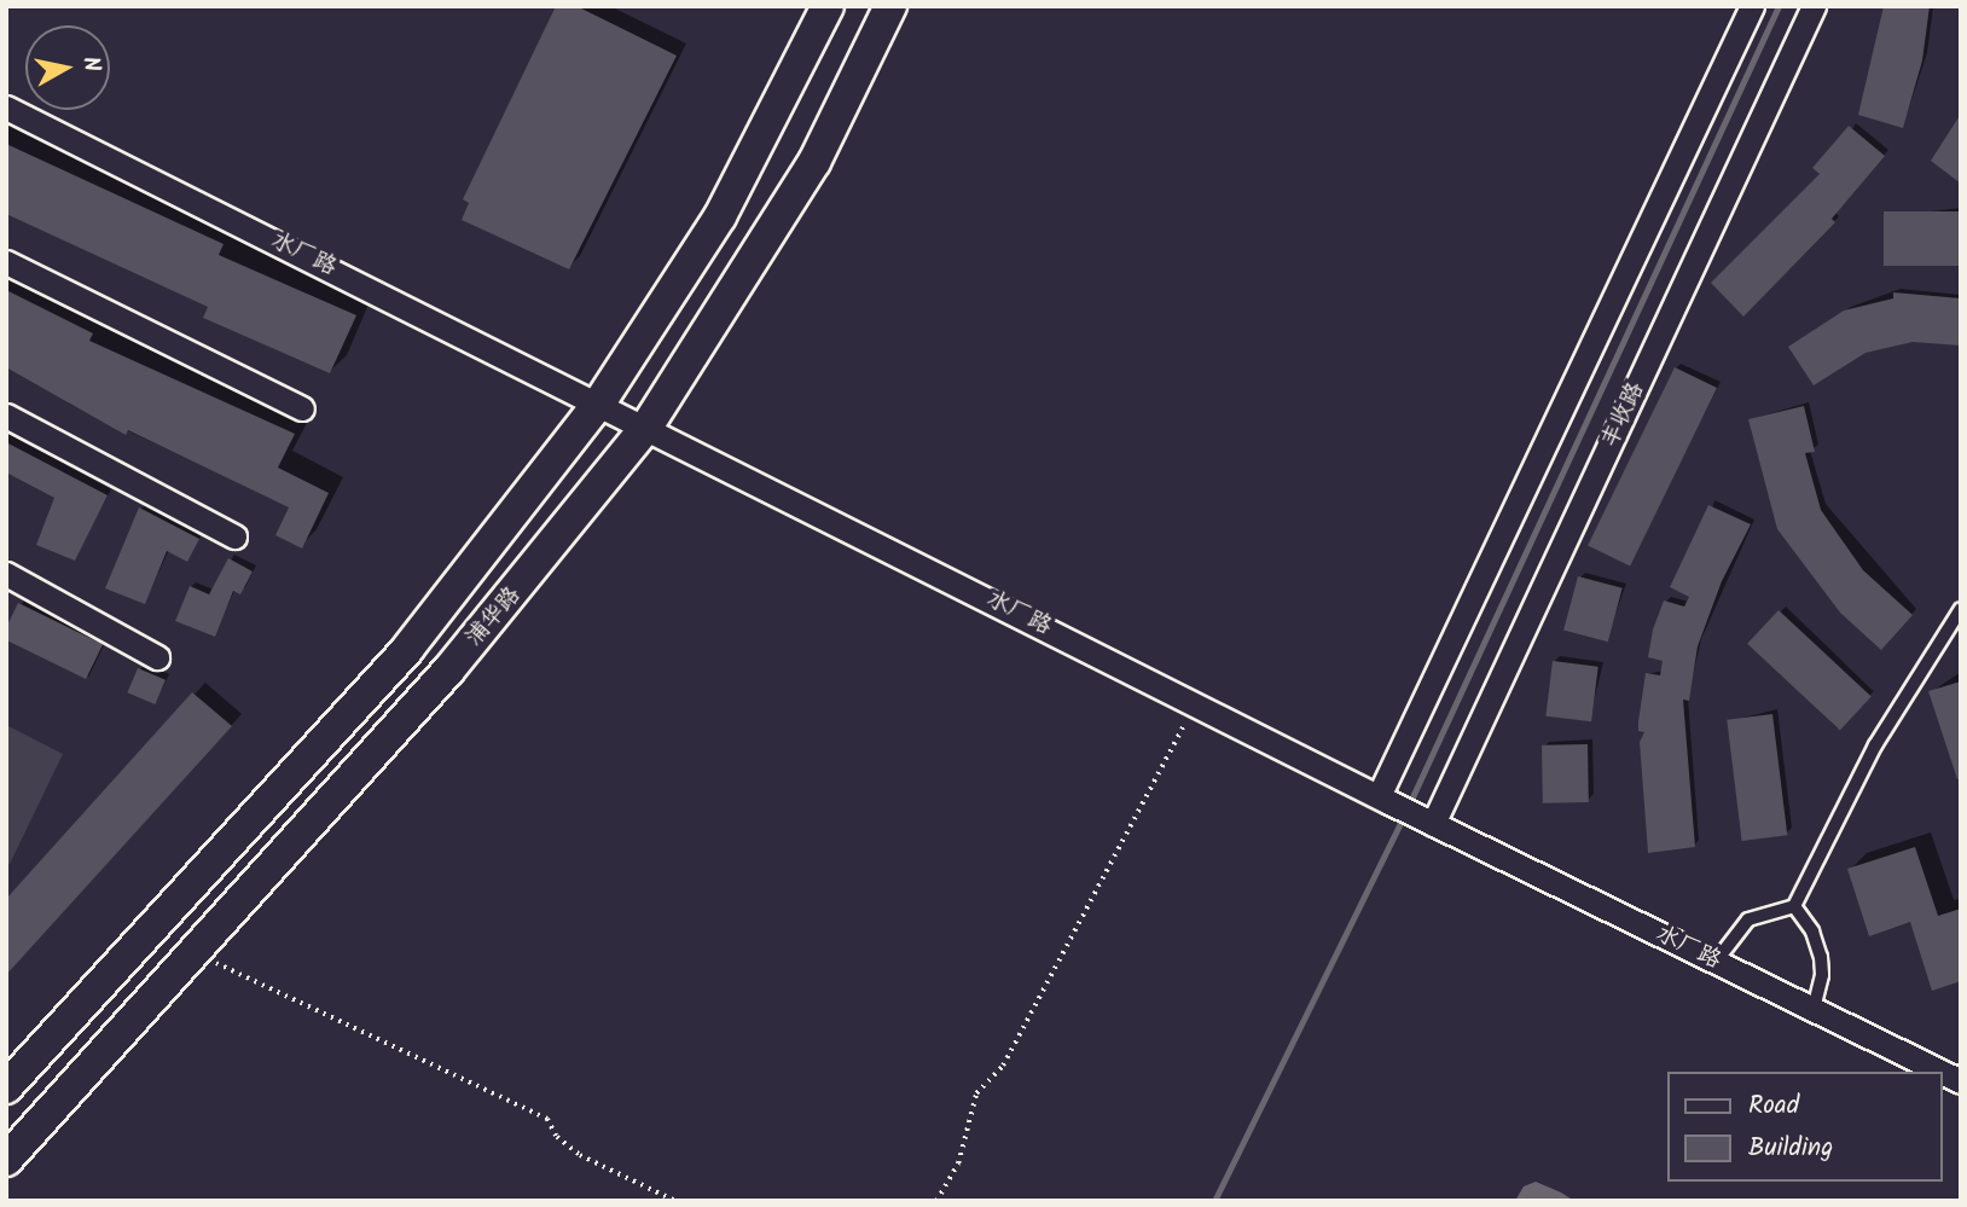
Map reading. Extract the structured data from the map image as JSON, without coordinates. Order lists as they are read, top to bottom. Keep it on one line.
{"streets":{"main road":["浦华路"],"street":["水厂路","丰收路"]},"crossings":[["水厂路","丰收路"],["水厂路","浦华路"]],"legend":["Road","Building"],"north":"right"}
